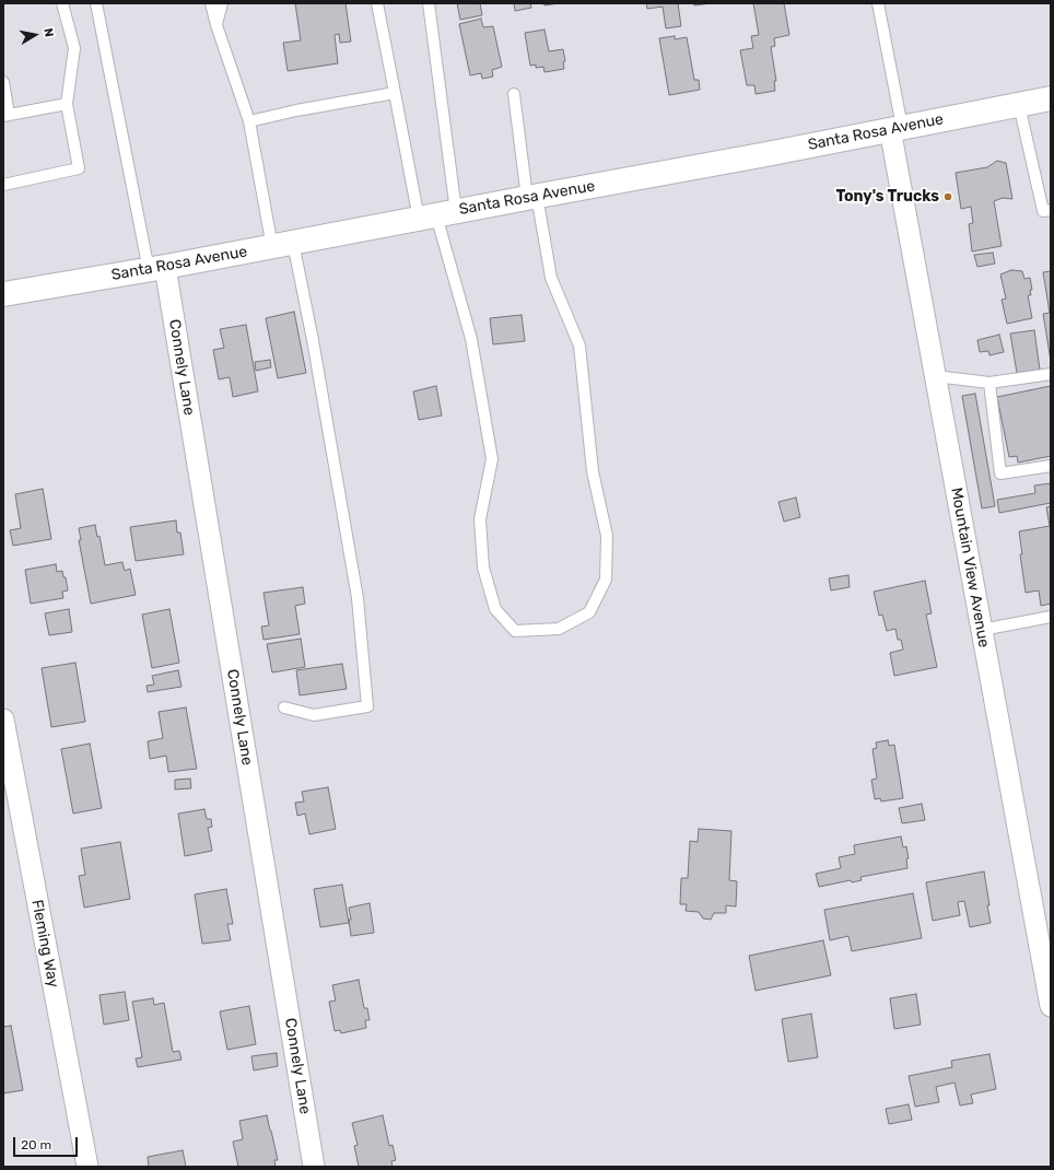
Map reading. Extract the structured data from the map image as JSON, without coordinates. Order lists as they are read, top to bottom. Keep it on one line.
{"streets":{"main road":["Santa Rosa Avenue"],"street":["Connely Lane","Mountain View Avenue","Fleming Way"]},"crossings":[["Santa Rosa Avenue","Connely Lane"],["Santa Rosa Avenue","Mountain View Avenue"]],"places":["Tony's Trucks"],"scale_bar":"20 m","north":"right"}
